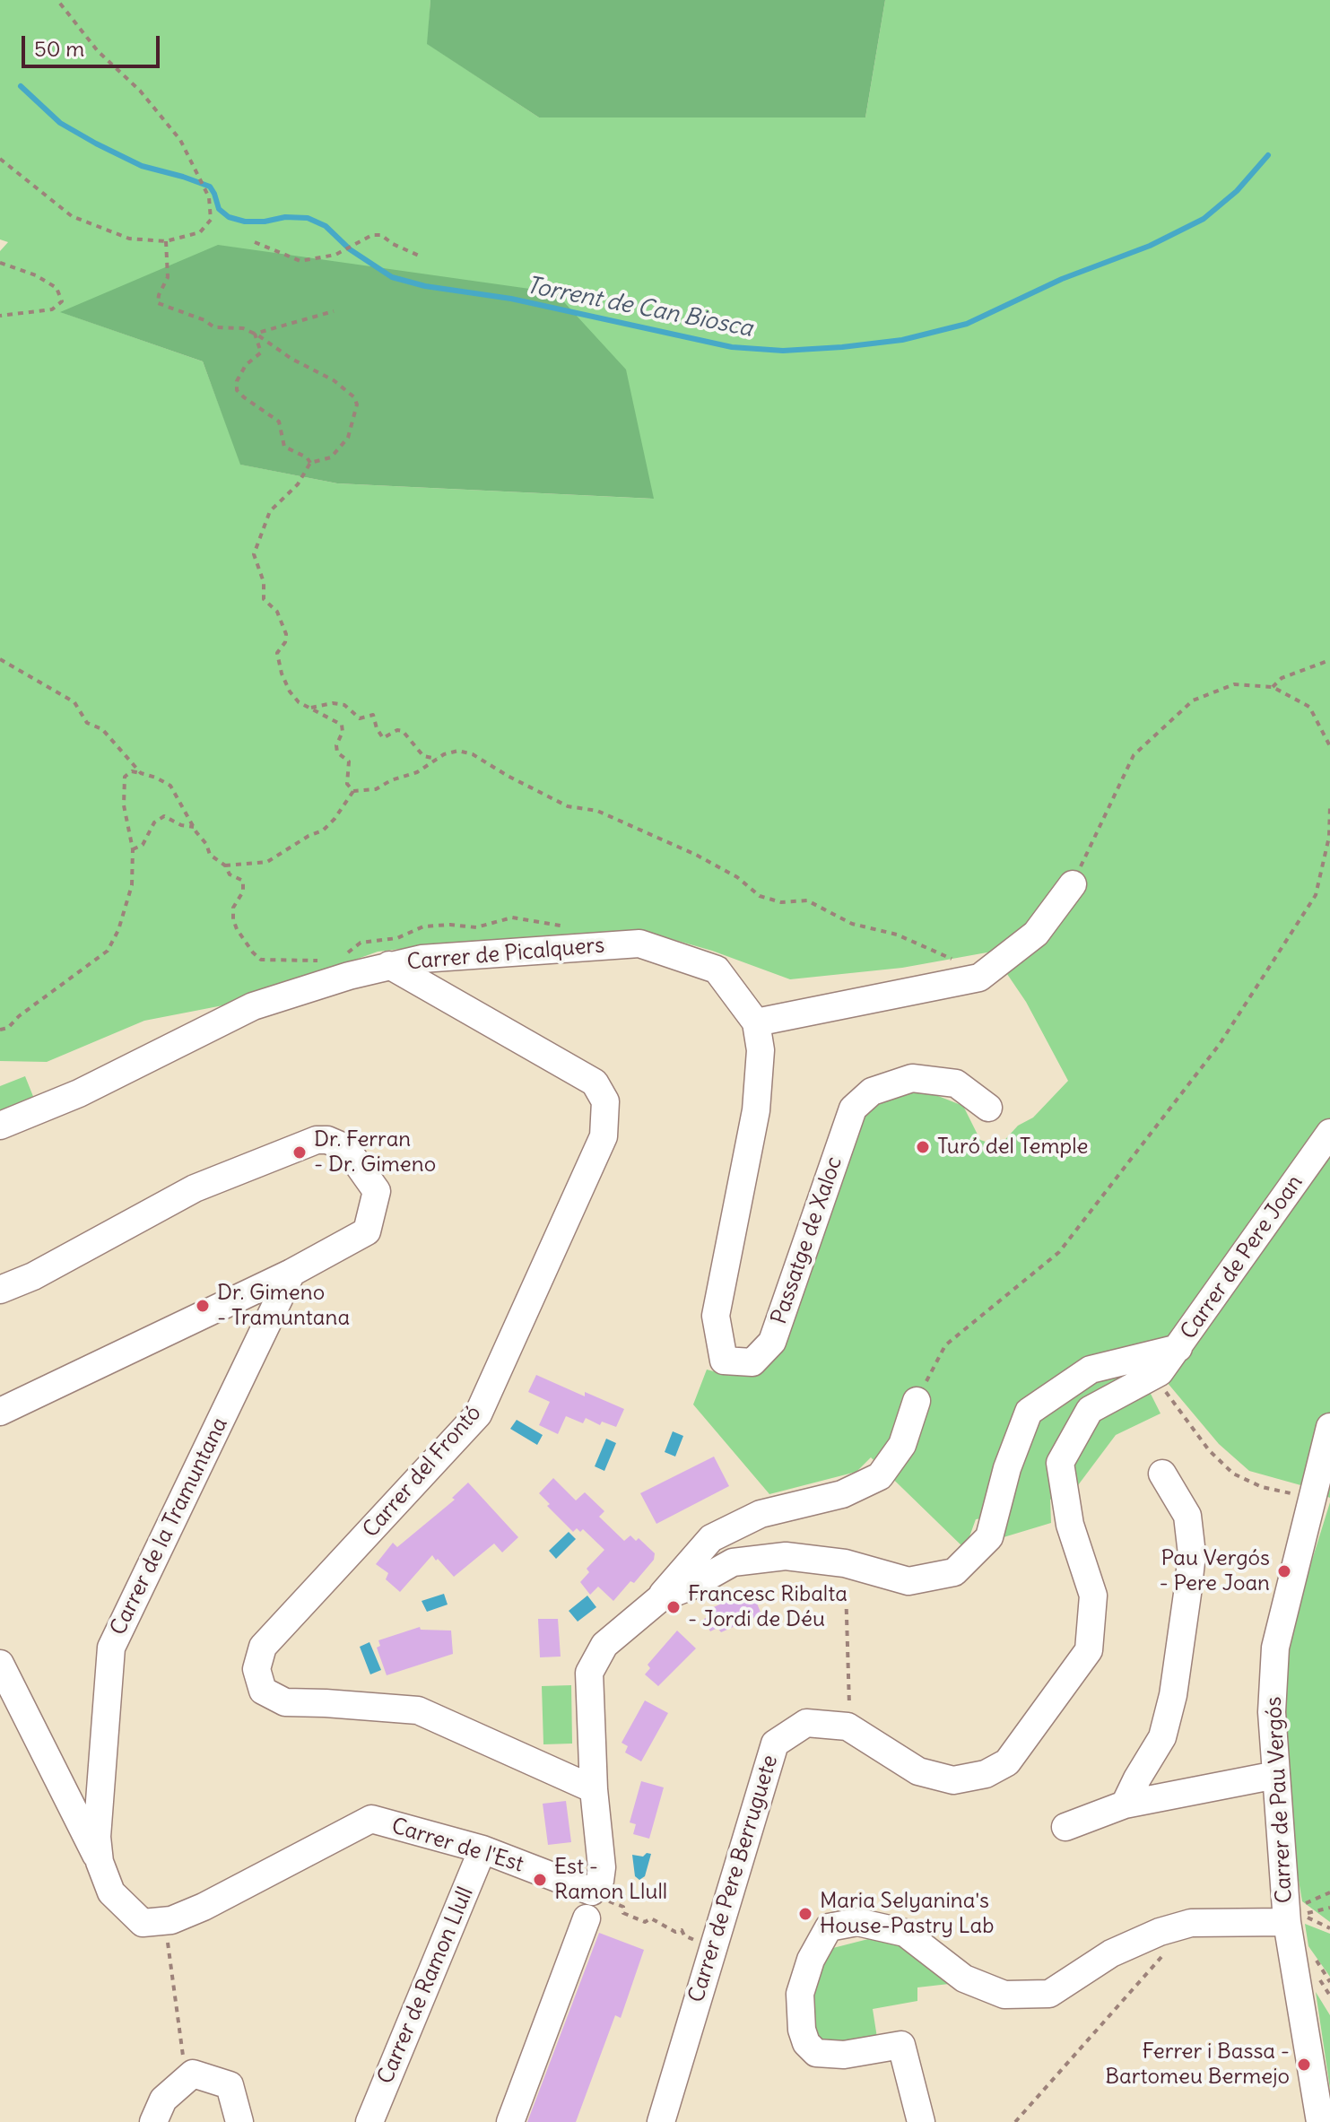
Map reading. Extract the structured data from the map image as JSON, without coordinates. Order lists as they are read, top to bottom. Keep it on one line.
{"streets":{"street":["Carrer de Picalquers","Passatge de Xaloc","Carrer de Pere Joan","Carrer del Frontó","Carrer de la Tramuntana","Carrer de Pau Vergós","Carrer de l'Est","Carrer de Pere Berruguete","Carrer de Ramon Llull"]},"crossings":[["Carrer de Picalquers","Passatge de Xaloc"],["Carrer de Picalquers","Carrer del Frontó"],["Carrer de Pere Joan","Carrer de Pere Berruguete"],["Carrer de la Tramuntana","Carrer de l'Est"],["Carrer de l'Est","Carrer de Ramon Llull"]],"water":["Torrent de Can Biosca"],"places":["Turó del Temple","Dr. Ferran - Dr. Gimeno","Dr. Gimeno - Tramuntana","Pau Vergós - Pere Joan","Francesc Ribalta - Jordi de Déu","Est - Ramon Llull","Maria Selyanina's House-Pastry Lab","Ferrer i Bassa - Bartomeu Bermejo"],"scale_bar":"50 m"}
